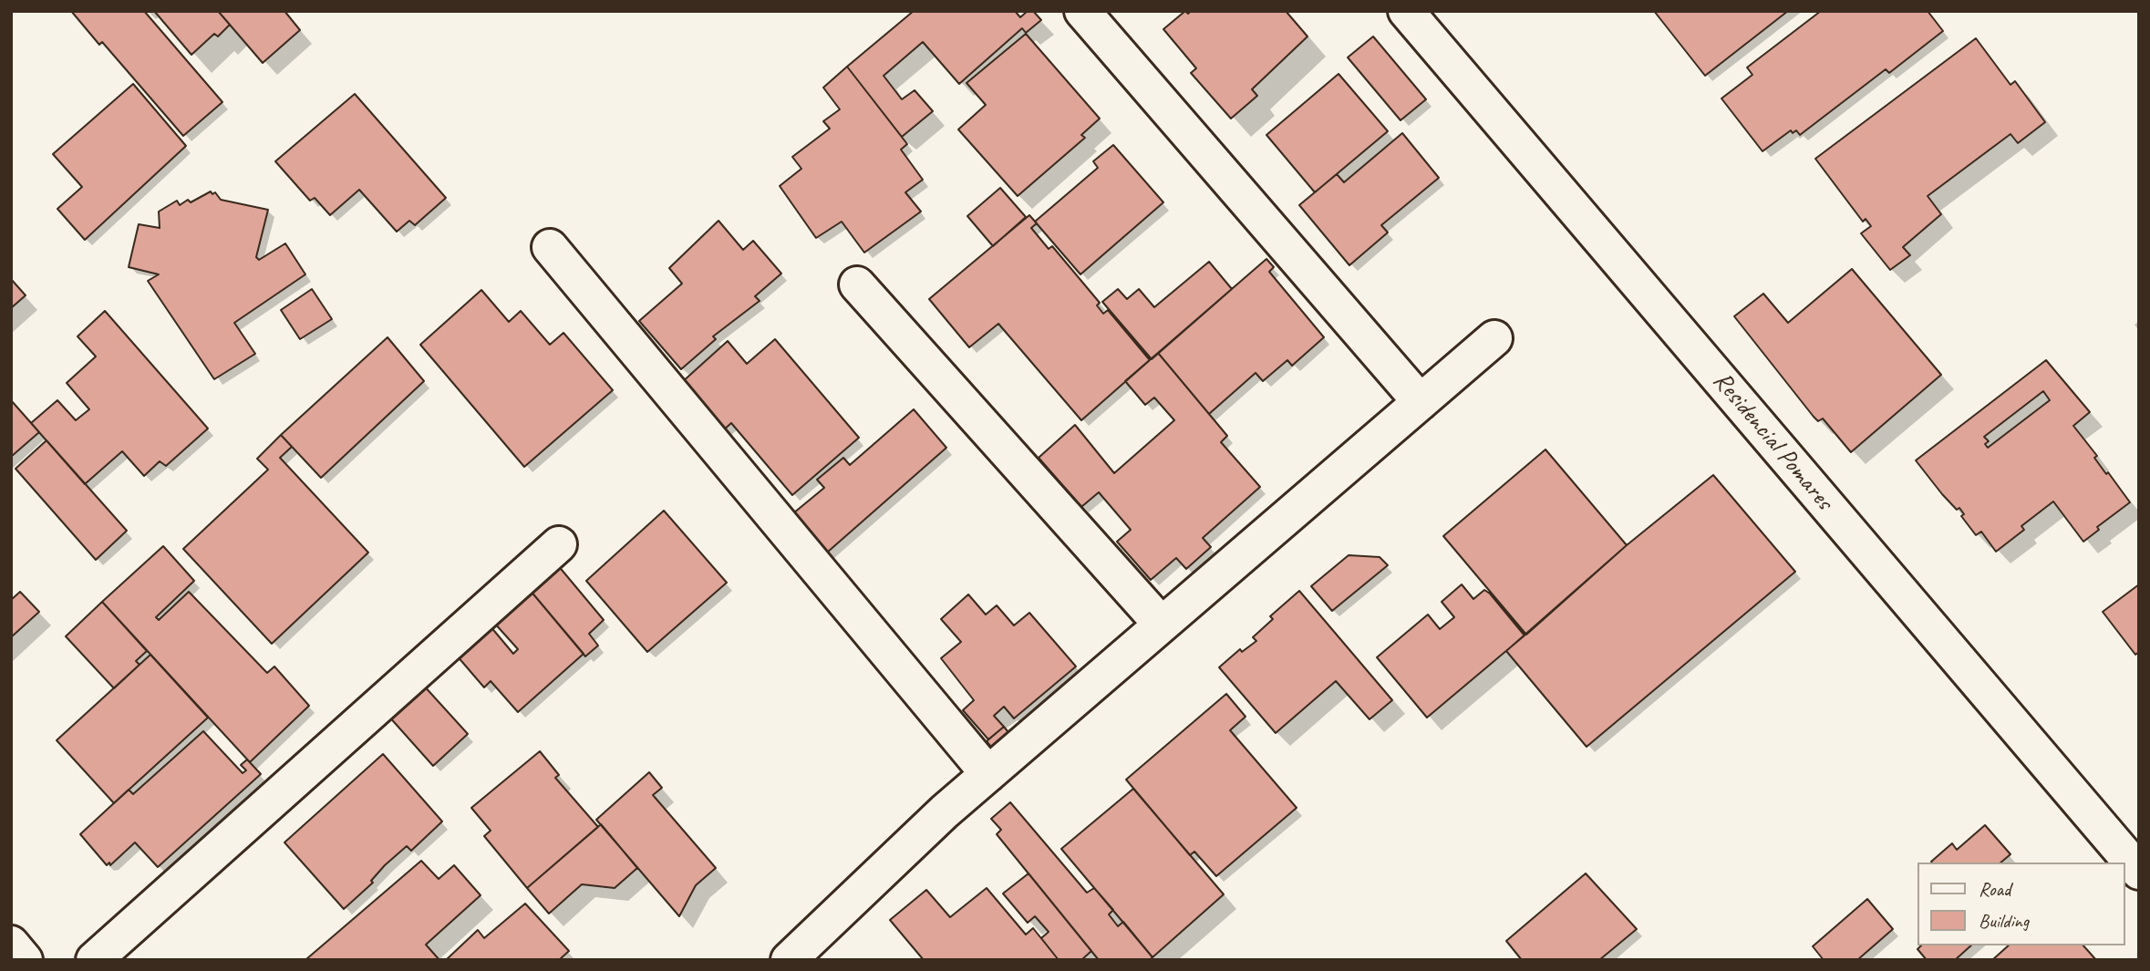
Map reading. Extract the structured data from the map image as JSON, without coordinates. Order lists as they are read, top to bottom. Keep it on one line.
{"streets":{"street":["Residencial Pomares"]},"legend":["Road","Building"]}
